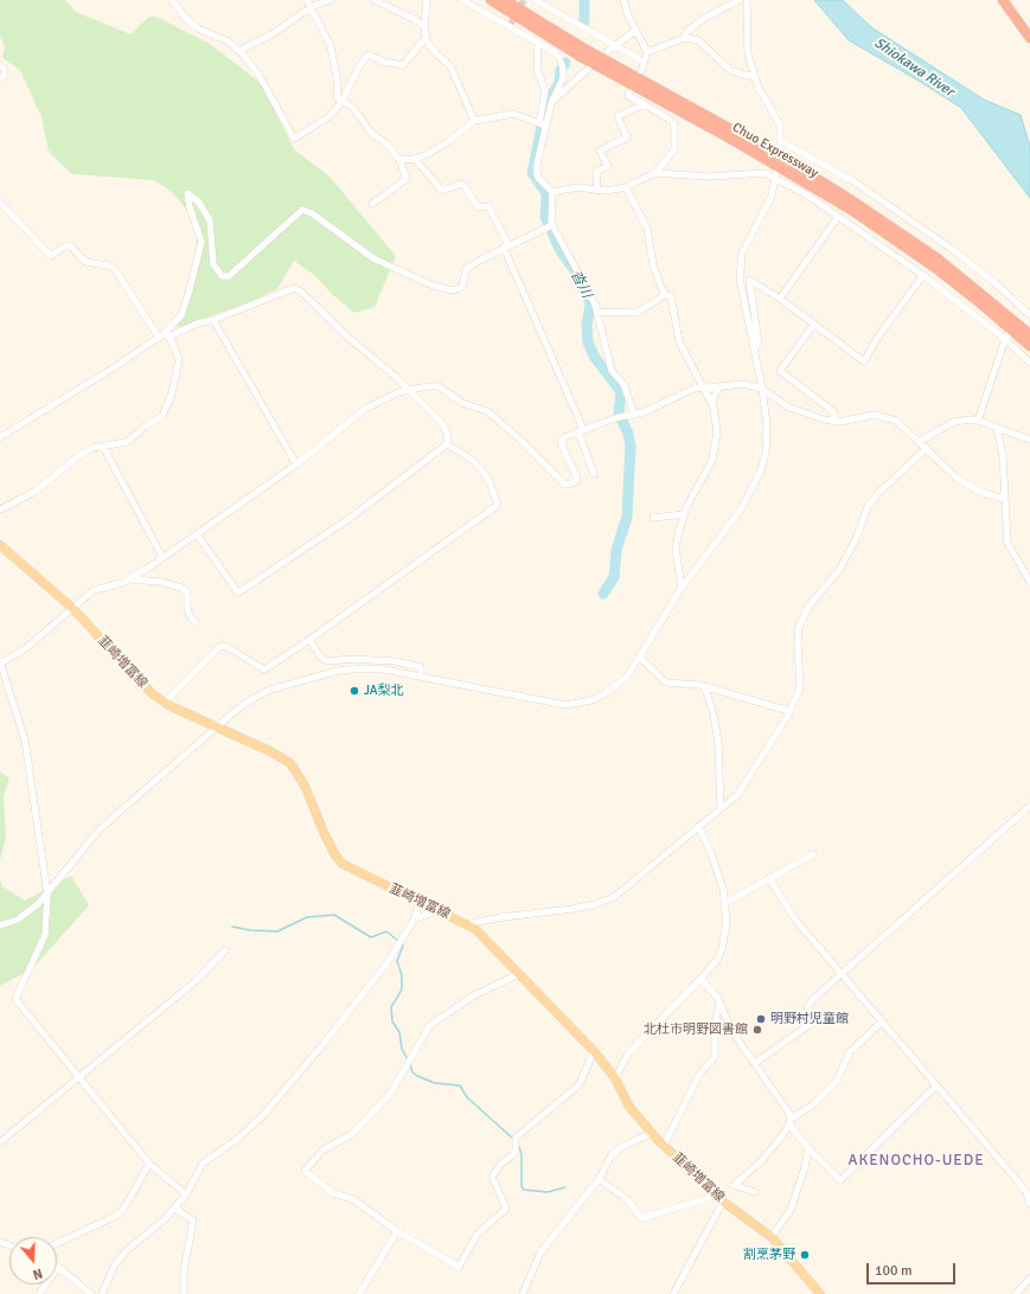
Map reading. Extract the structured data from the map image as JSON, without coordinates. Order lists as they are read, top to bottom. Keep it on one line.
{"streets":{"highway":["Chuo Expressway"],"main road":["韮崎増富線"]},"districts":["AKENOCHO-UEDE"],"water":["Shiokawa River","沓川"],"places":["JA梨北","明野村児童館","北杜市明野図書館","割烹茅野"],"scale_bar":"100 m","north":"bottom"}
